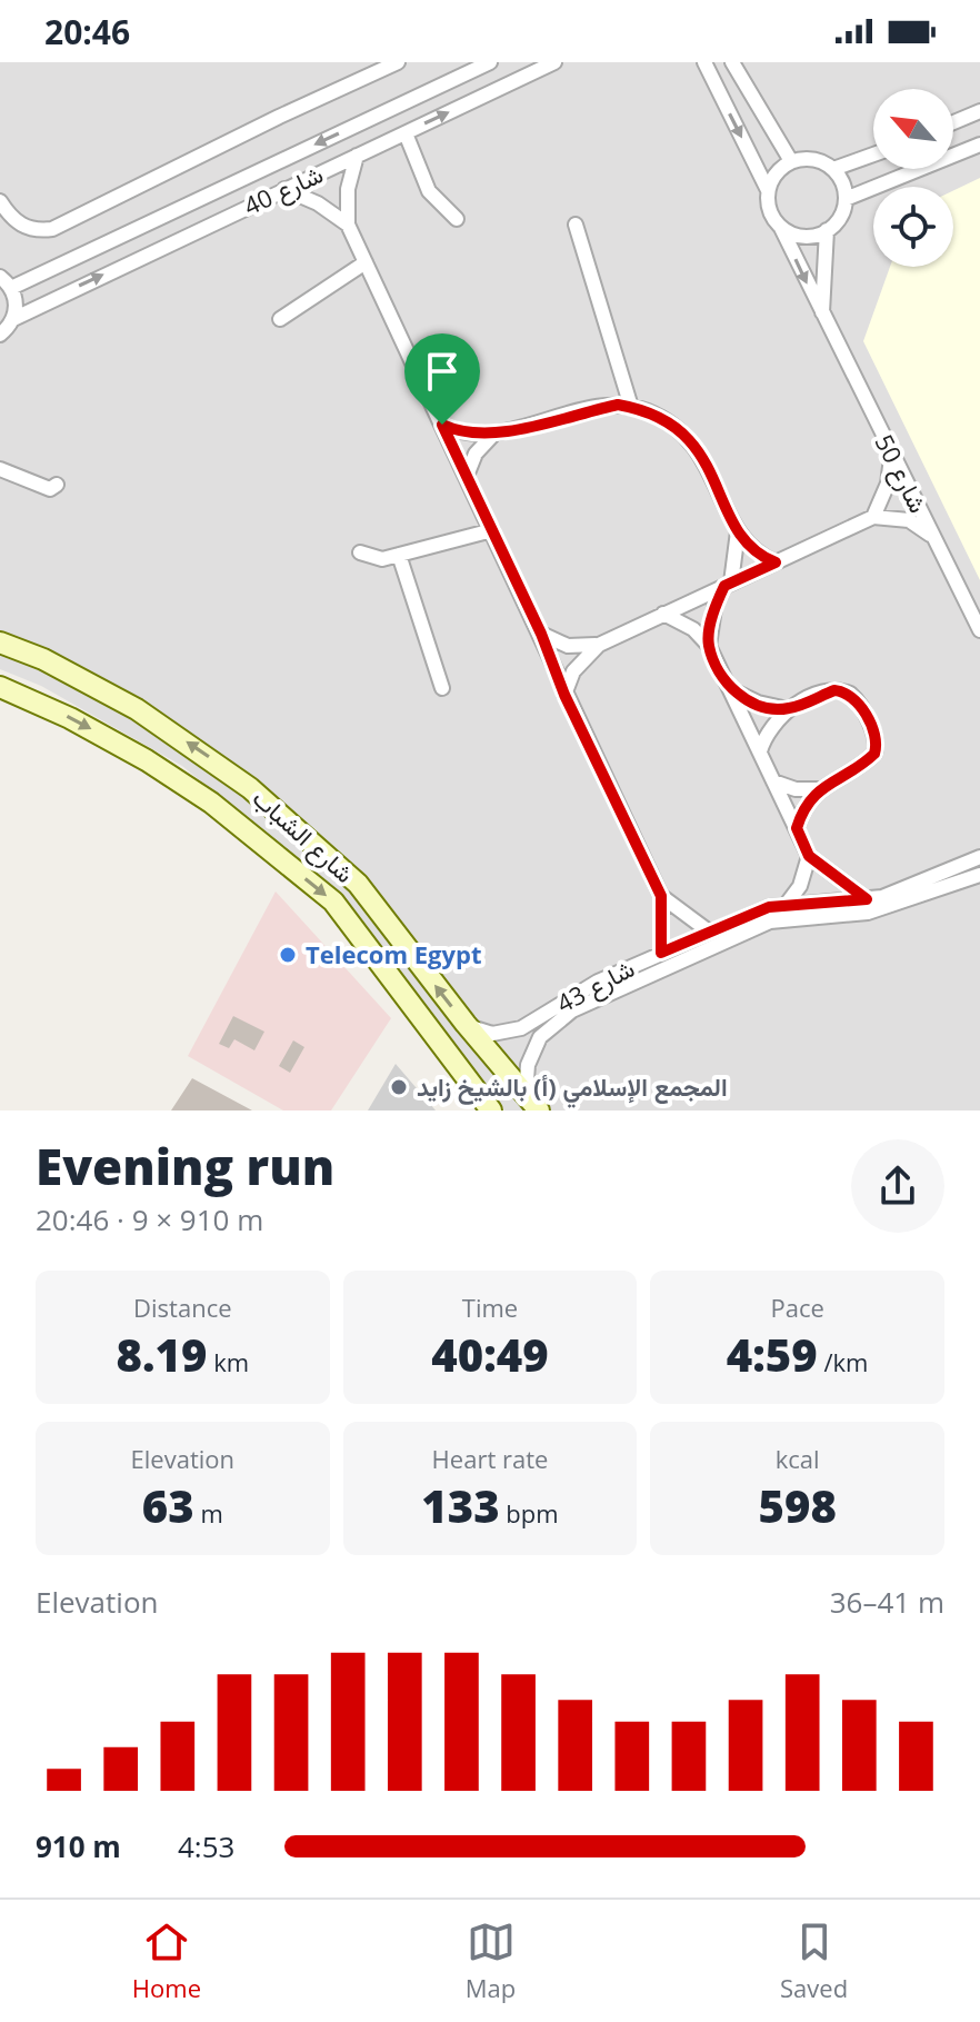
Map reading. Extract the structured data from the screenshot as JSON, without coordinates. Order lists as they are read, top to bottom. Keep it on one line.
{"streets":{"street":["شارع 40","شارع 50","شارع الشباب","شارع 43"]},"crossings":[["شارع الشباب","شارع 43"]],"places":["Telecom Egypt","المجمع الإسلامي (أ) بالشيخ زايد"],"north":"top left","page":{"status":"20:46","heading":["Evening run","20:46 · 9 × 910 m"],"stats":[["Distance","8.19 km"],["Time","40:49"],["Pace","4:59 /km"],["Elevation","63 m"],["Heart rate","133 bpm"],["kcal","598"]],"chart":["Elevation","36–41 m"],"list":[{"name":"910 m","note":"4:53"}],"tabs":["Home","Map","Saved"]}}
